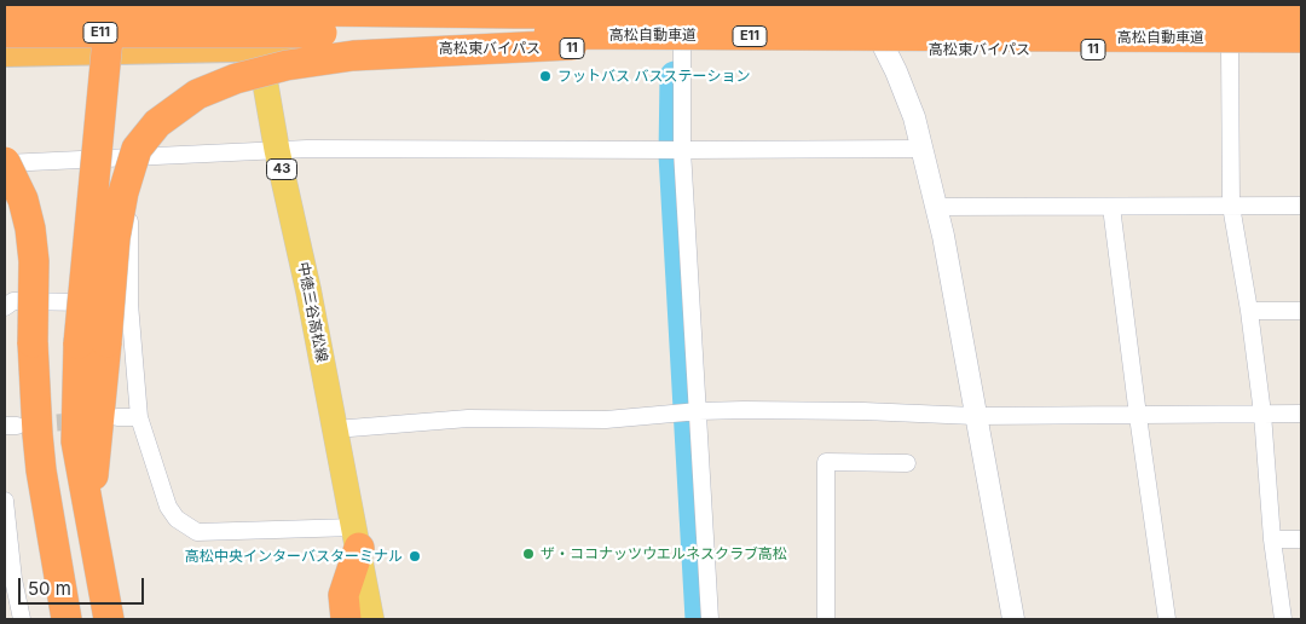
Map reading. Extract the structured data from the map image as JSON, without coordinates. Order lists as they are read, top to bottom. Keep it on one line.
{"streets":{"highway":["E11","高松自動車道","高松東バイパス","11"],"main road":["43","中徳三谷高松線"]},"crossings":[["高松東バイパス","中徳三谷高松線"]],"places":["フットバス バスステーション","ザ・ココナッツウエルネスクラブ高松","高松中央インターバスターミナル"],"scale_bar":"50 m"}
